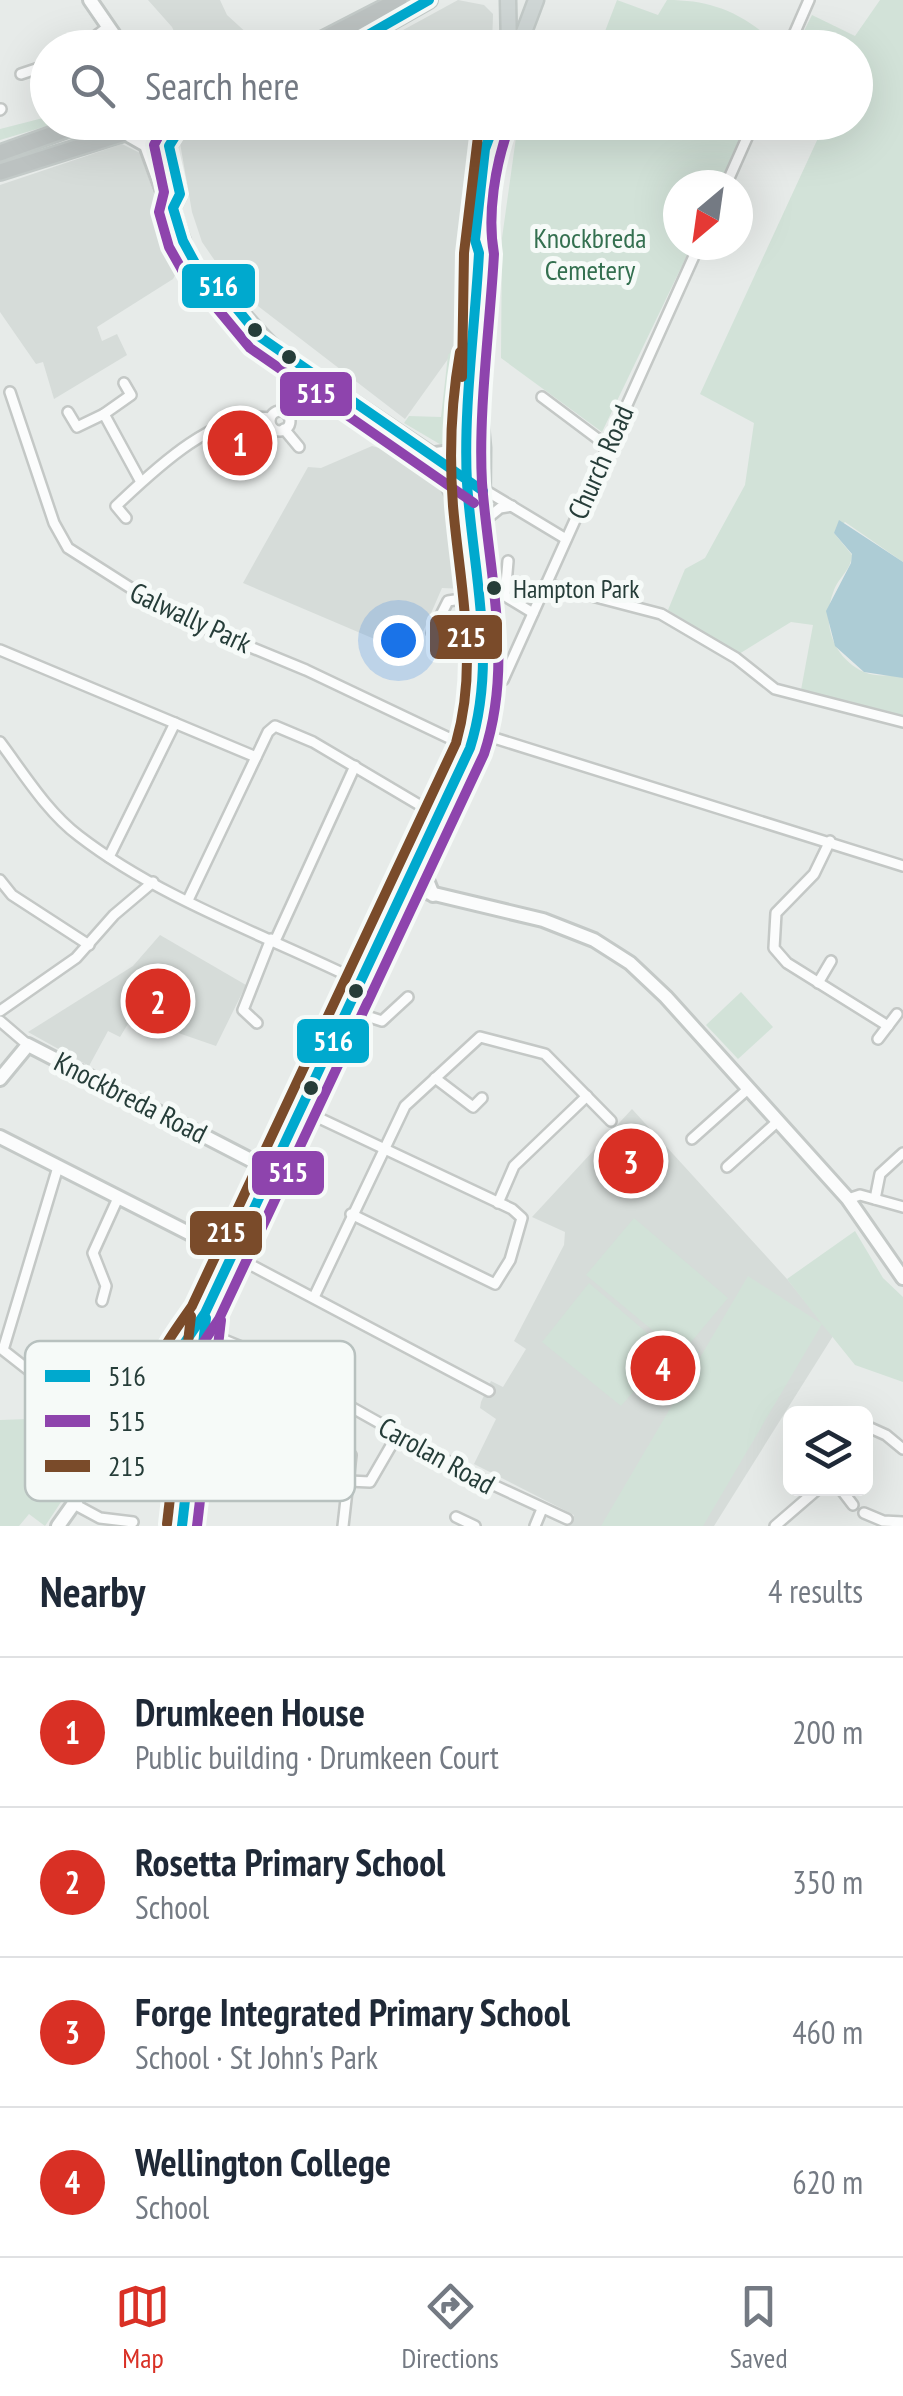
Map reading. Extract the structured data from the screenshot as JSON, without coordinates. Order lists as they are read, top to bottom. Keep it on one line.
{"streets":{"street":["Church Road","Galwally Park","Knockbreda Road","Carolan Road"]},"parks":["Knockbreda Cemetery"],"places":["Hampton Park"],"lines":["transit line 516","transit line 515","transit line 215"],"legend":["516","515","215"],"north":"bottom left","page":{"search":"Search here","pins":["1","2","3","4"],"heading":["Nearby","4 results"],"list":[{"mark":"1","name":"Drumkeen House","note":"Public building · Drumkeen Court","value":"200 m"},{"mark":"2","name":"Rosetta Primary School","note":"School","value":"350 m"},{"mark":"3","name":"Forge Integrated Primary School","note":"School · St John's Park","value":"460 m"},{"mark":"4","name":"Wellington College","note":"School","value":"620 m"}],"nav":["Map","Directions","Saved"]}}
